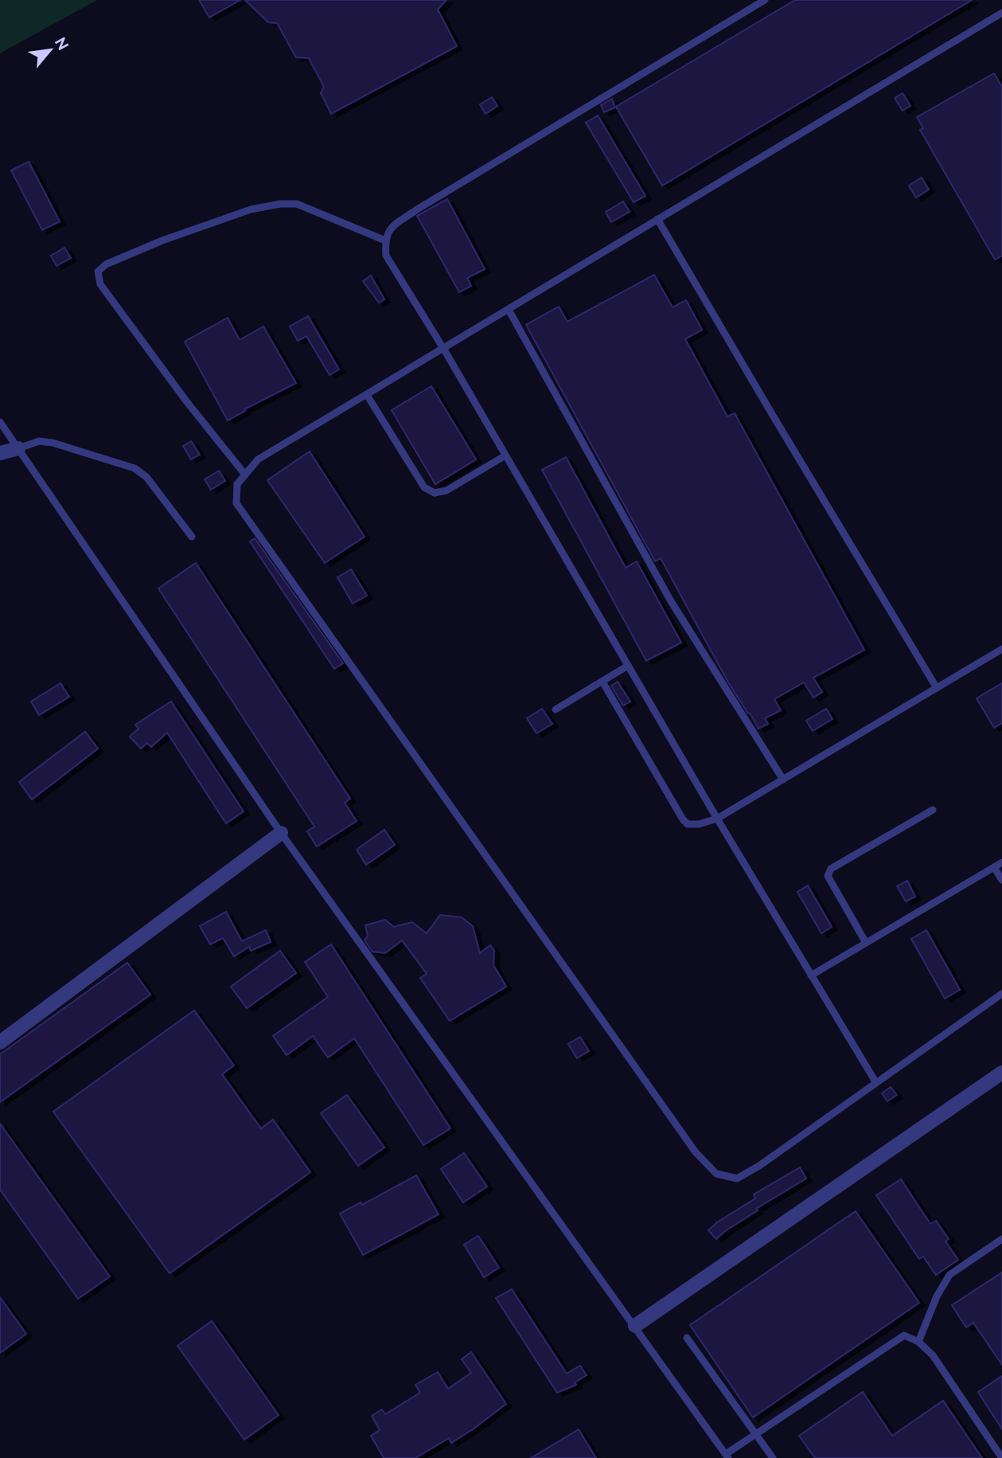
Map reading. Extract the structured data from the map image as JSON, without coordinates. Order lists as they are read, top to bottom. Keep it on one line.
{"north":"top right"}
